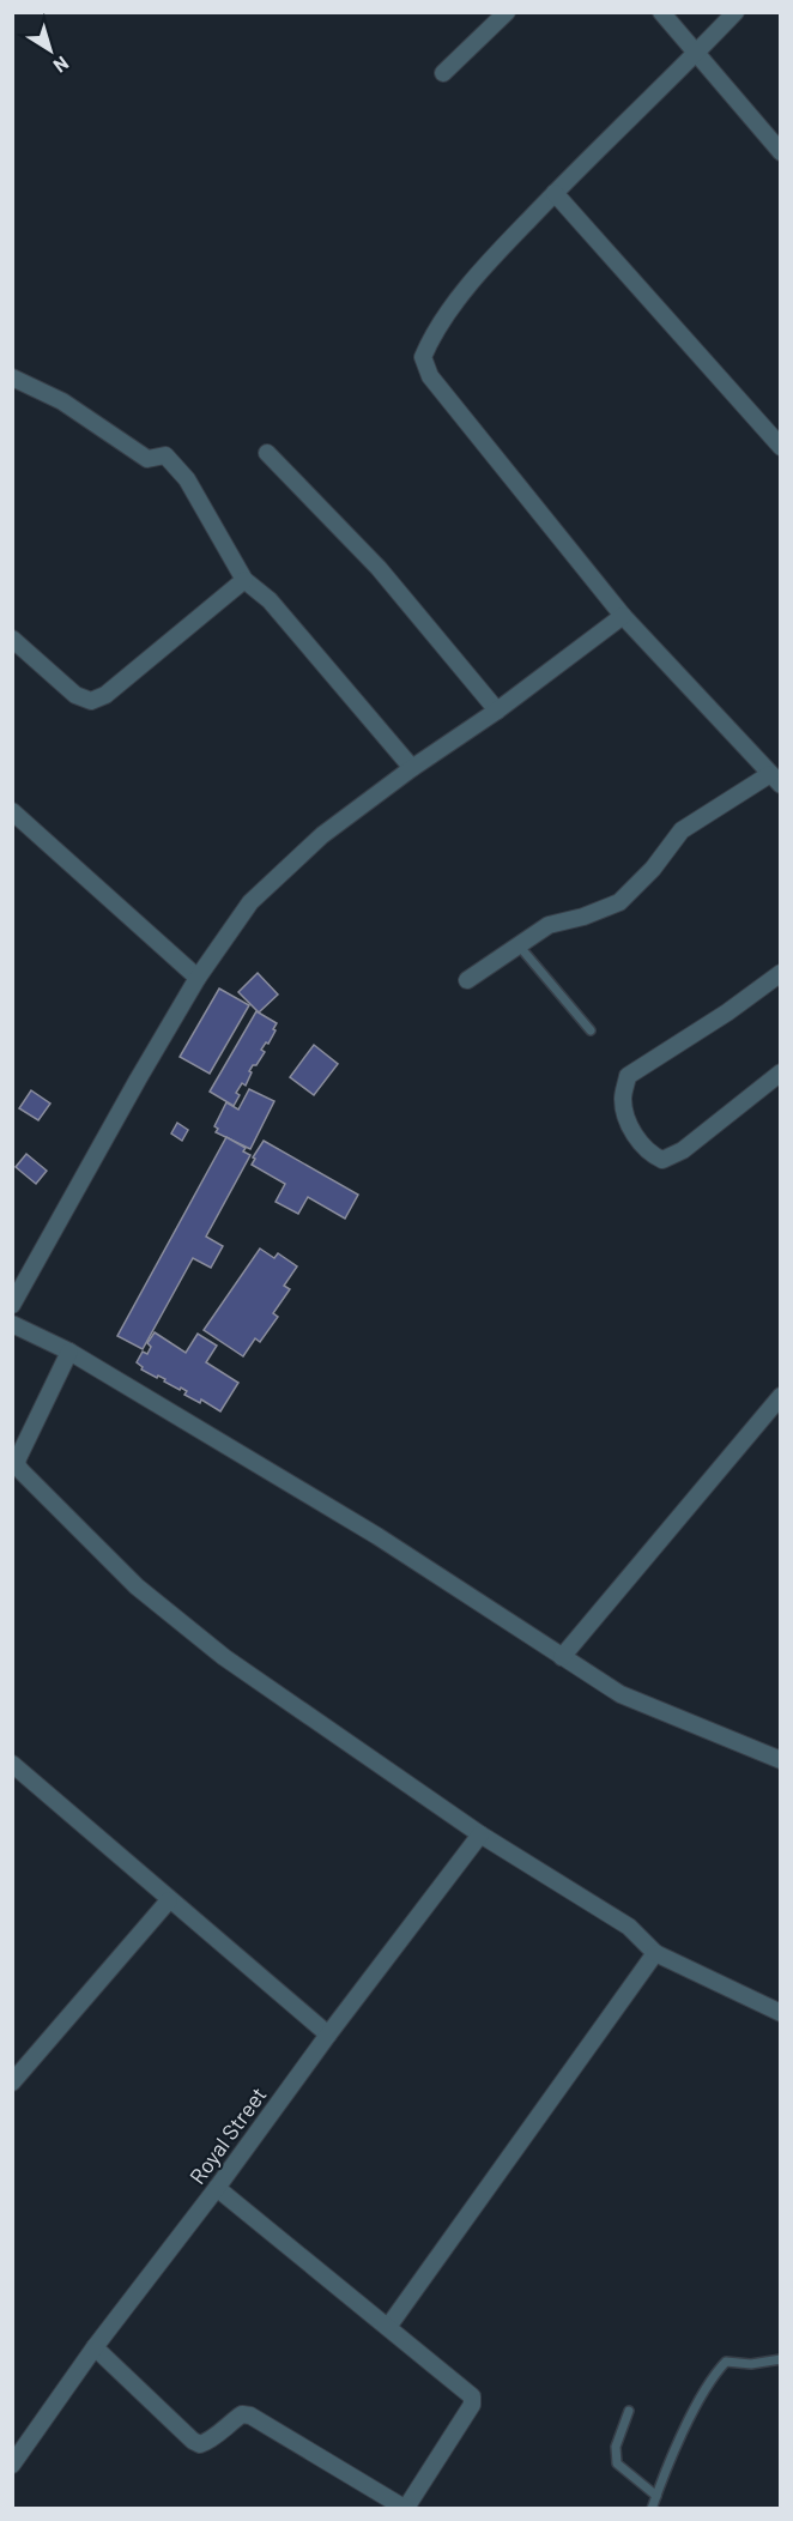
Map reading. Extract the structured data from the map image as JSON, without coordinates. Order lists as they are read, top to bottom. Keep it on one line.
{"streets":{"street":["Royal Street"]},"north":"bottom right"}
